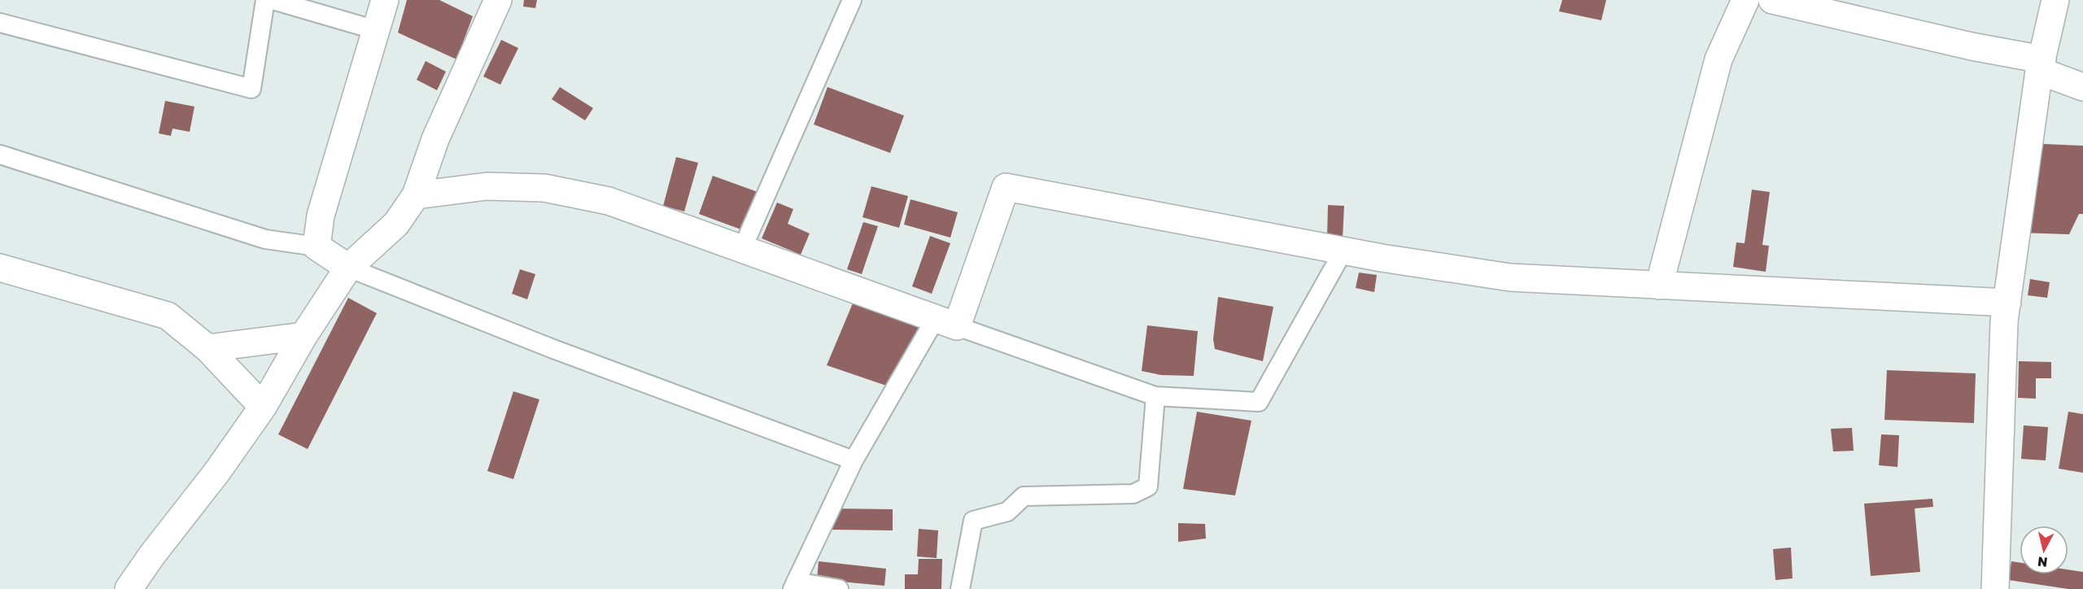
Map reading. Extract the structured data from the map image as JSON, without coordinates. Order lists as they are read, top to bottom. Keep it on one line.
{"north":"bottom"}
